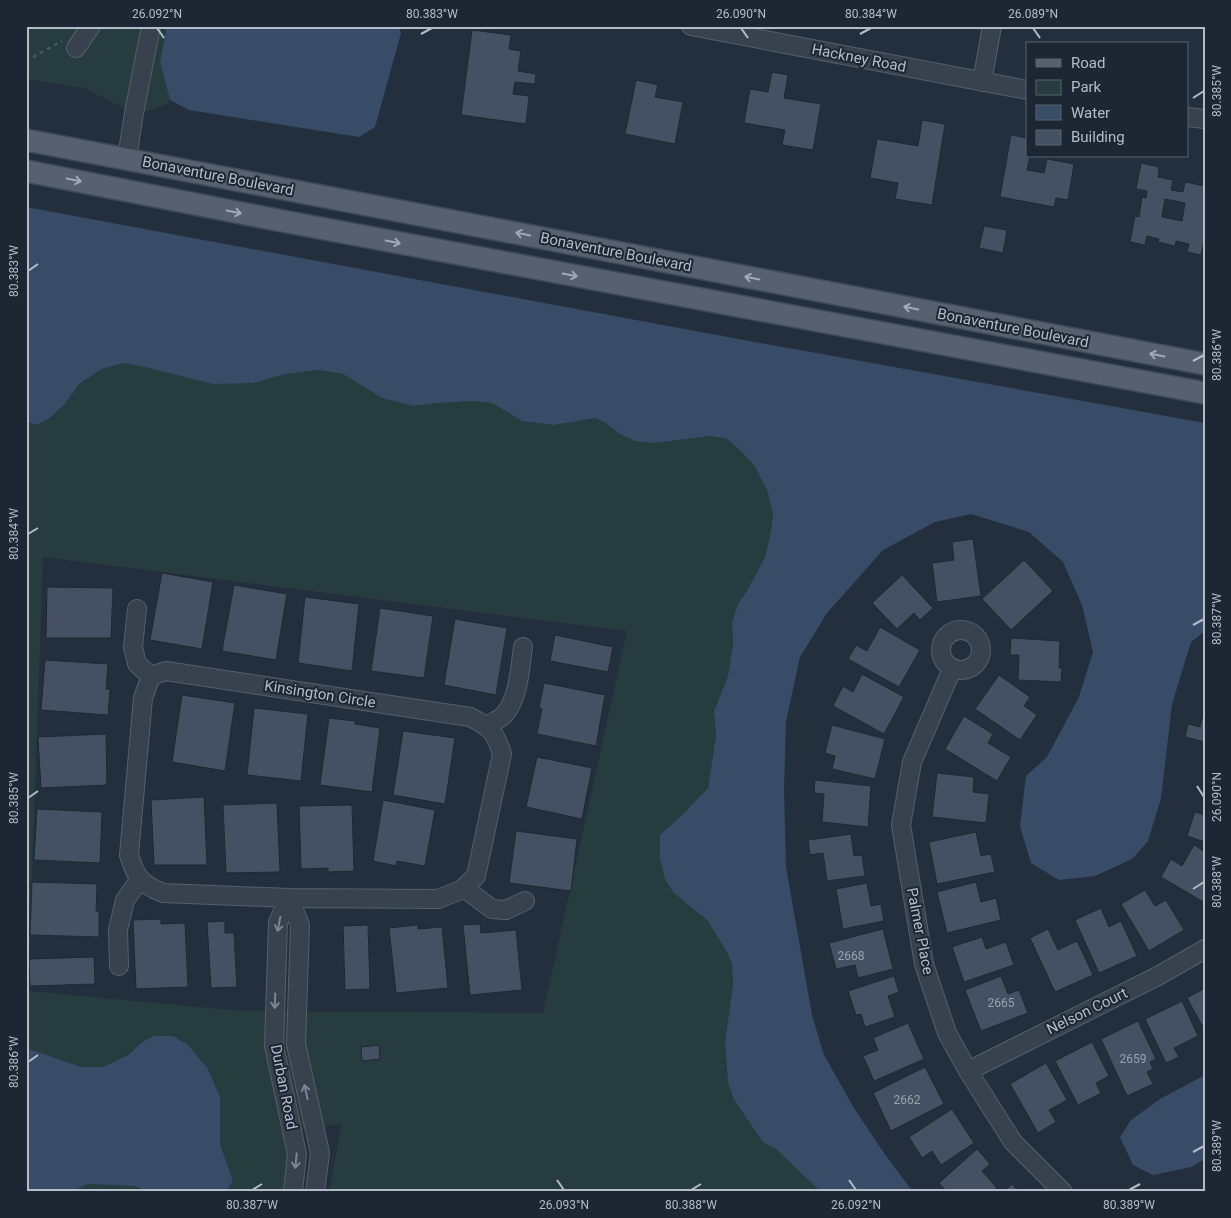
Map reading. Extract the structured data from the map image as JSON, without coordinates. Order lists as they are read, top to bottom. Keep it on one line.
{"streets":{"main road":["Bonaventure Boulevard"],"street":["Hackney Road","Kinsington Circle","Palmer Place","Nelson Court","Durban Road"]},"crossings":[["Palmer Place","Nelson Court"]],"house_numbers":["2668","2665","2659","2662"],"legend":["Road","Park","Water","Building"],"coordinates":["26.092°N","80.383°W","26.090°N","80.384°W","26.089°N","80.385°W","80.386°W","80.387°W","80.388°W","80.389°W","26.093°N"]}
